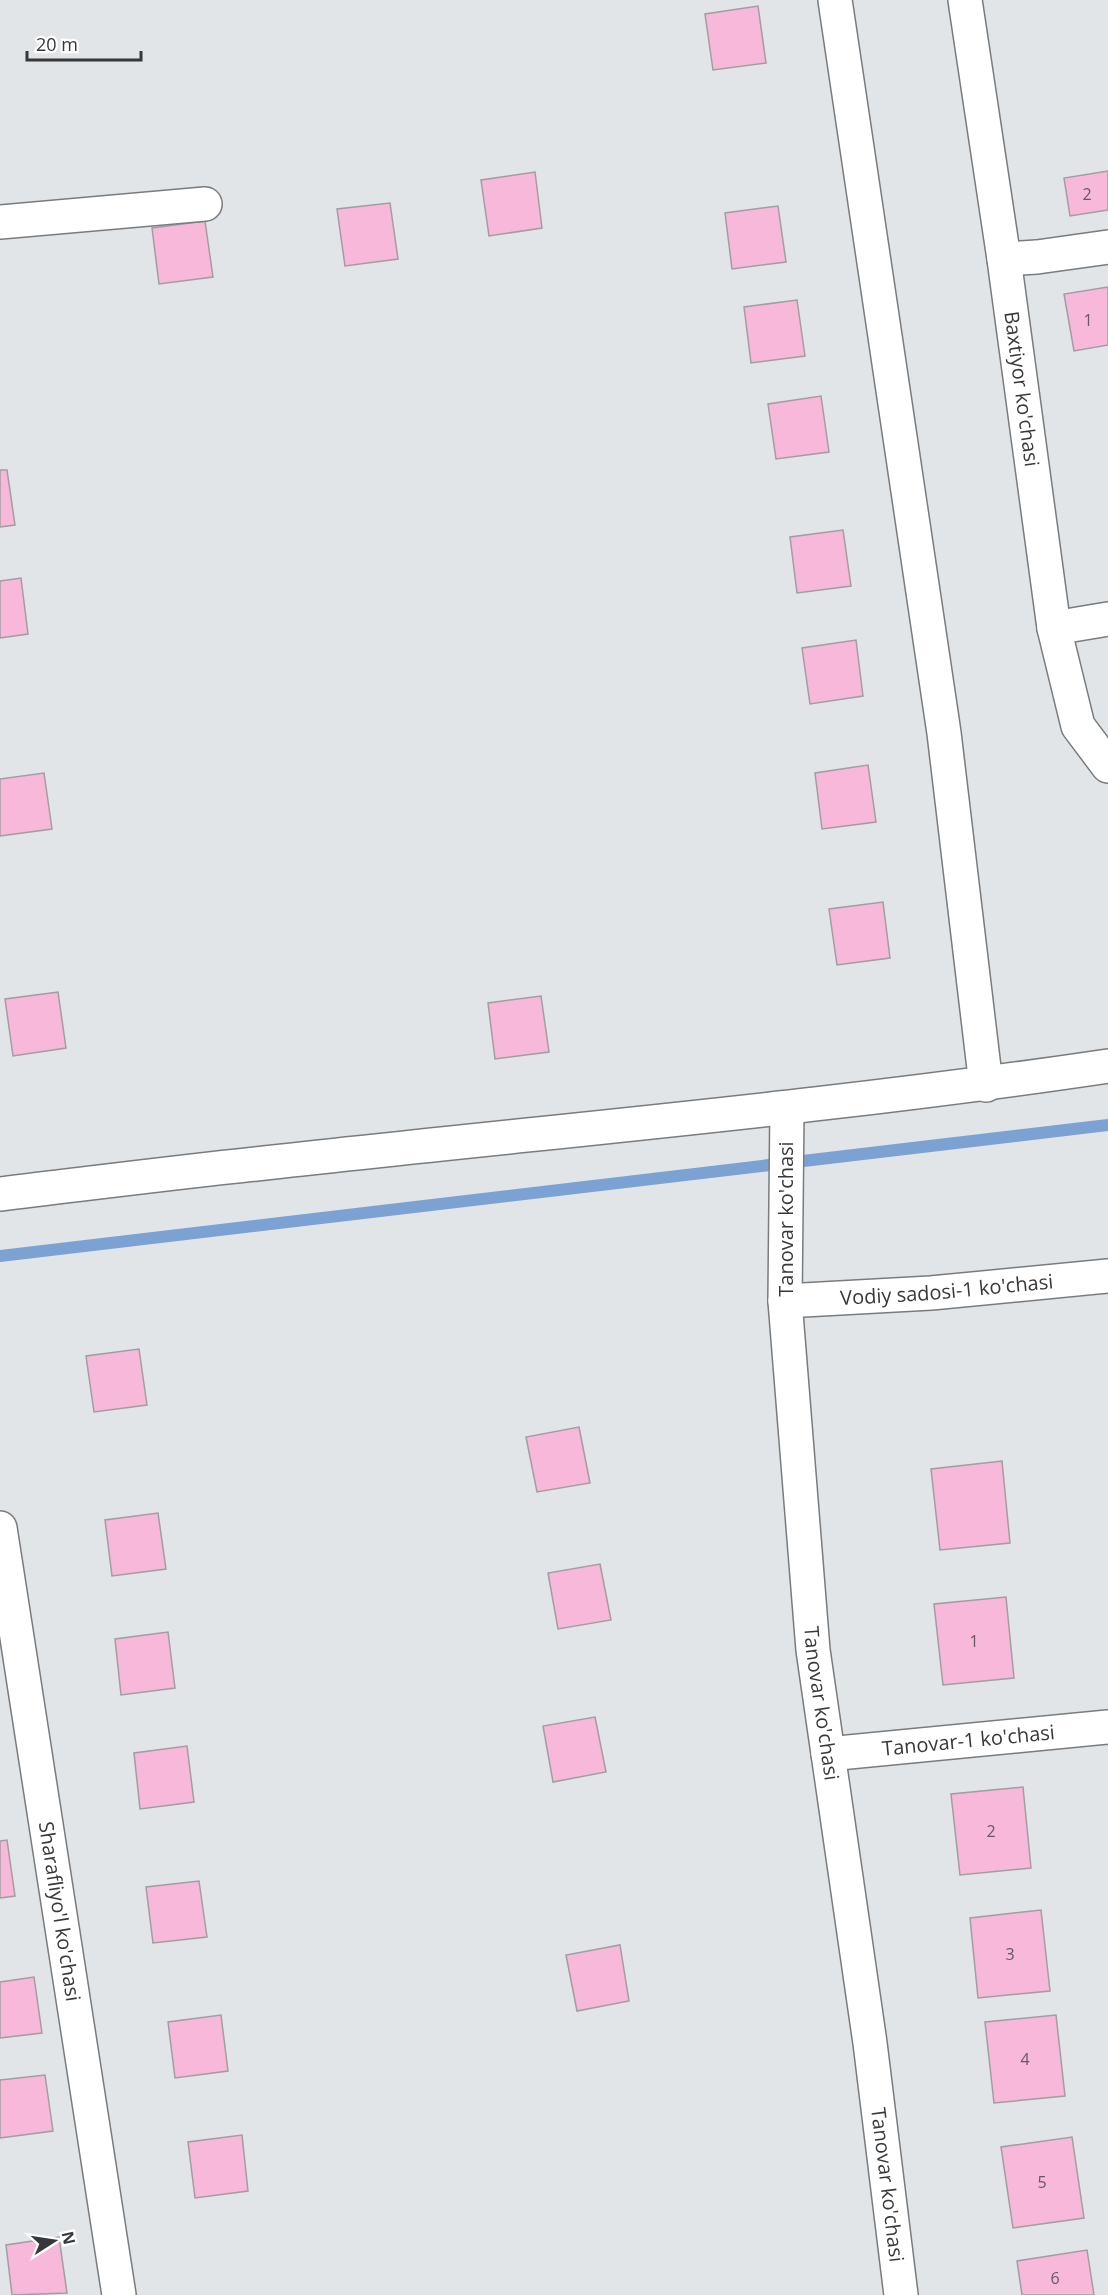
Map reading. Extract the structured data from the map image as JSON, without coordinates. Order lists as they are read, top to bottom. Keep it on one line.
{"streets":{"street":["Baxtiyor ko'chasi","Tanovar ko'chasi","Vodiy sadosi-1 ko'chasi","Tanovar-1 ko'chasi","Sharafliyo'l ko'chasi"]},"crossings":[["Tanovar ko'chasi","Vodiy sadosi-1 ko'chasi"],["Tanovar ko'chasi","Tanovar-1 ko'chasi"]],"house_numbers":["2","1","1","2","3","4","5","6"],"scale_bar":"20 m","north":"right"}
